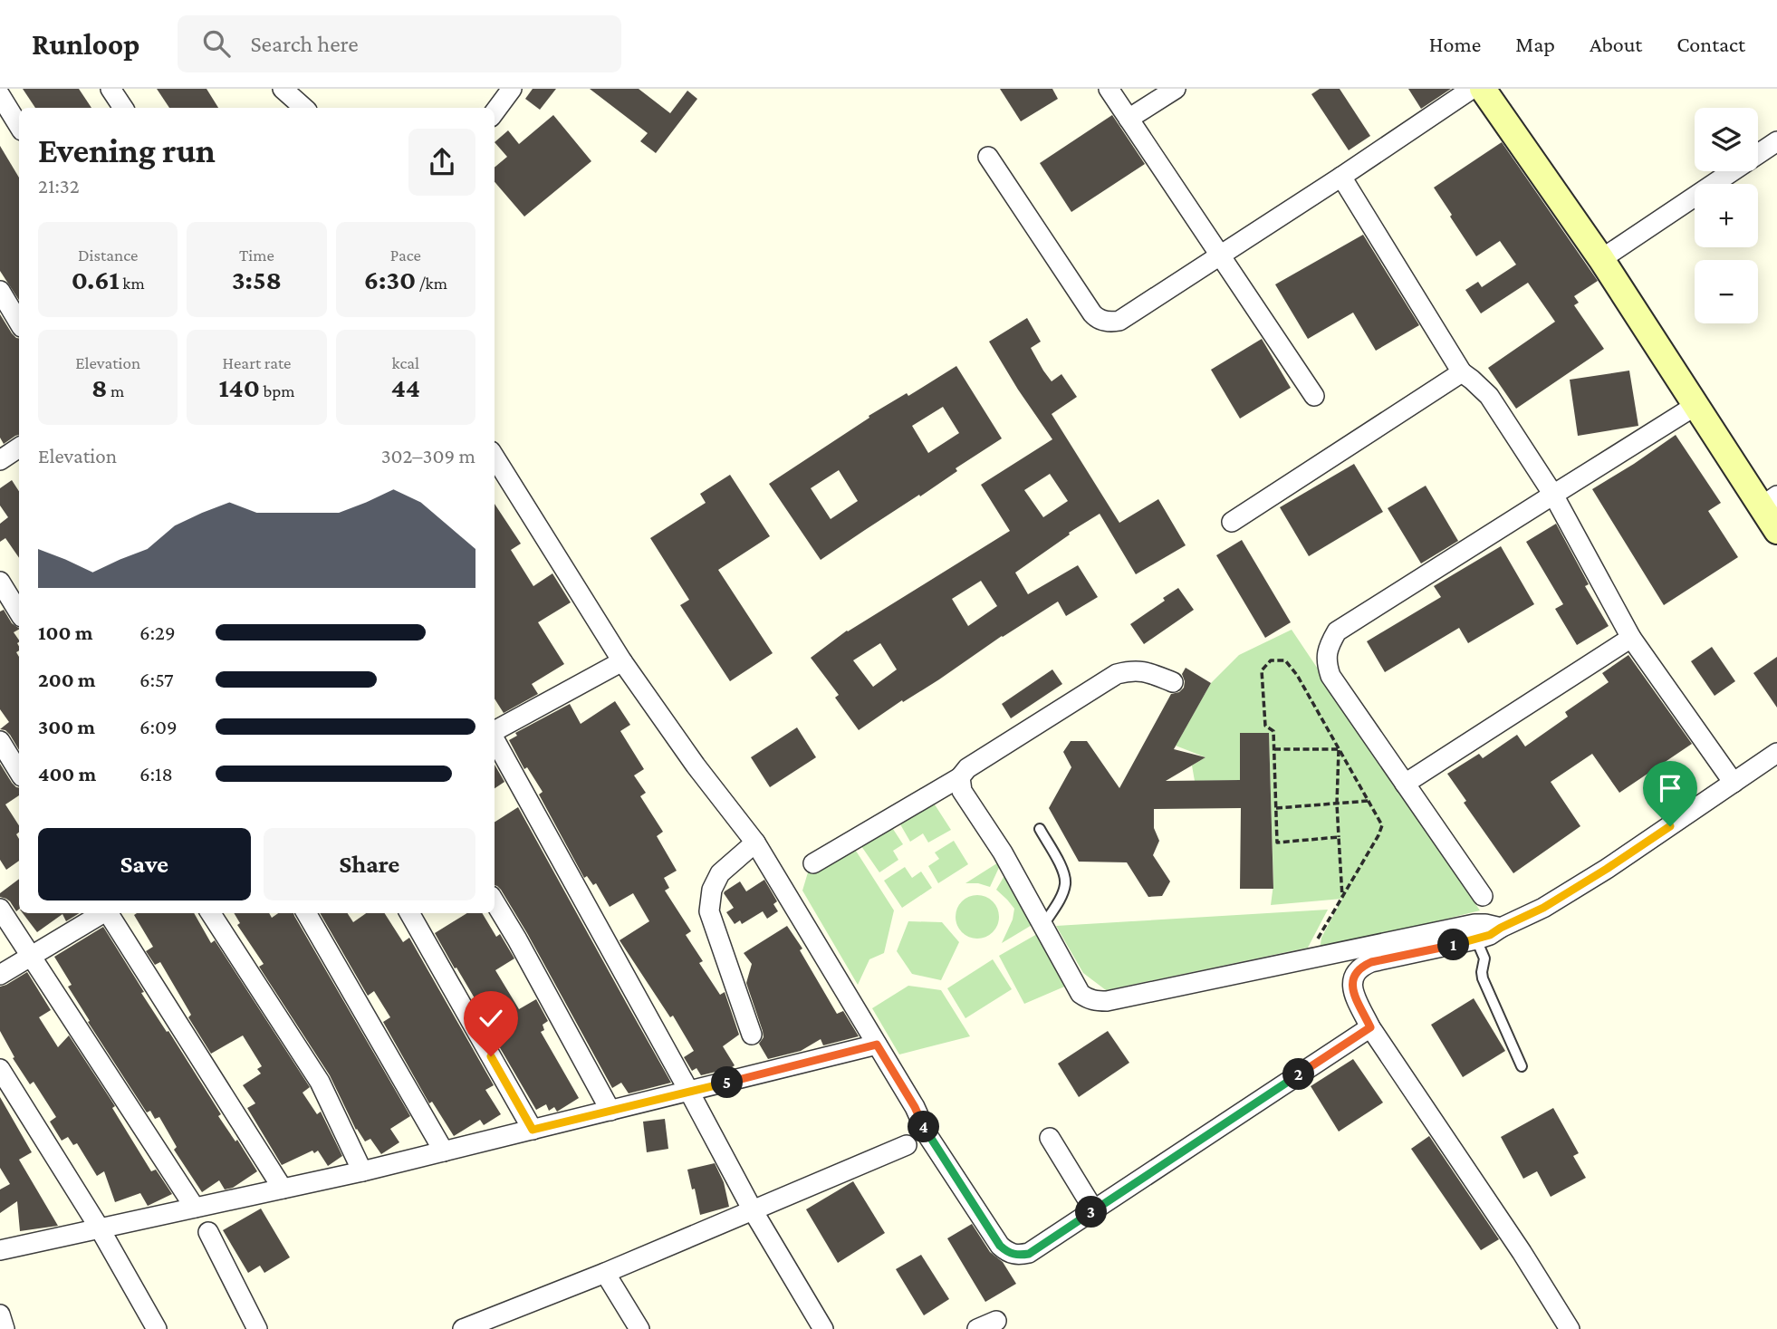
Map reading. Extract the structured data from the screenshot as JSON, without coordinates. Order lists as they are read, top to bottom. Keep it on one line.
{"page":{"header":"Runloop","search":"Search here","nav":["Home","Map","About","Contact"],"map_buttons":["+","−"],"heading":["Evening run","21:32"],"stats":[["Distance","0.61 km"],["Time","3:58"],["Pace","6:30 /km"],["Elevation","8 m"],["Heart rate","140 bpm"],["kcal","44"]],"chart":["Elevation","302–309 m"],"list":[{"name":"100 m","note":"6:29"},{"name":"200 m","note":"6:57"},{"name":"300 m","note":"6:09"},{"name":"400 m","note":"6:18"}],"buttons":["Save","Share"],"pins":["1","2","5","4","3"]}}
